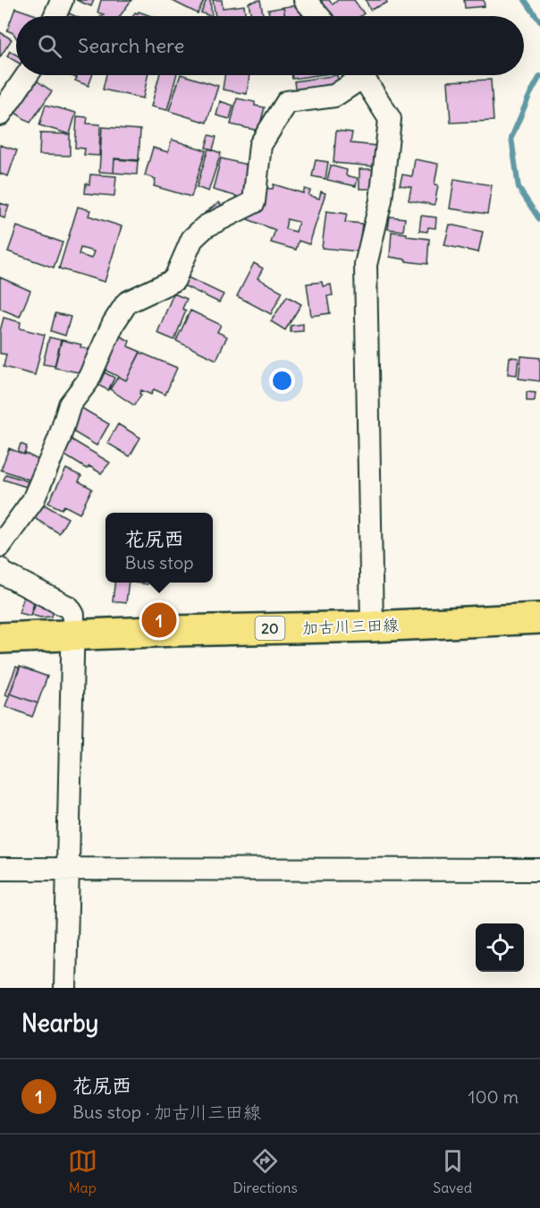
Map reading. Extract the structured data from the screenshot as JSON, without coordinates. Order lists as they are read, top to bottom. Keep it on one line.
{"streets":{"main road":["加古川三田線","20"]},"page":{"search":"Search here","popup":["花尻西","Bus stop"],"pins":"1","heading":"Nearby","list":[{"mark":"1","name":"花尻西","note":"Bus stop · 加古川三田線","value":"100 m"}],"nav":["Map","Directions","Saved"]}}
